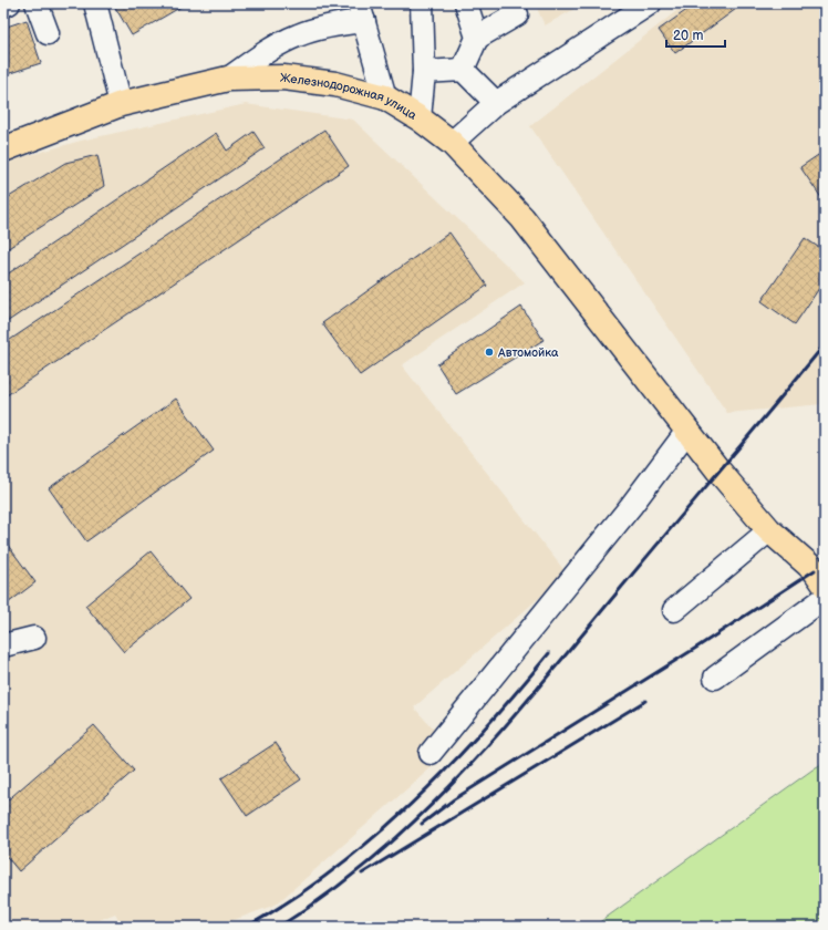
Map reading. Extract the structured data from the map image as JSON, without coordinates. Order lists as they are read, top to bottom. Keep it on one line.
{"streets":{"main road":["Железнодорожная улица"]},"places":["Автомойка"],"scale_bar":"20 m"}
